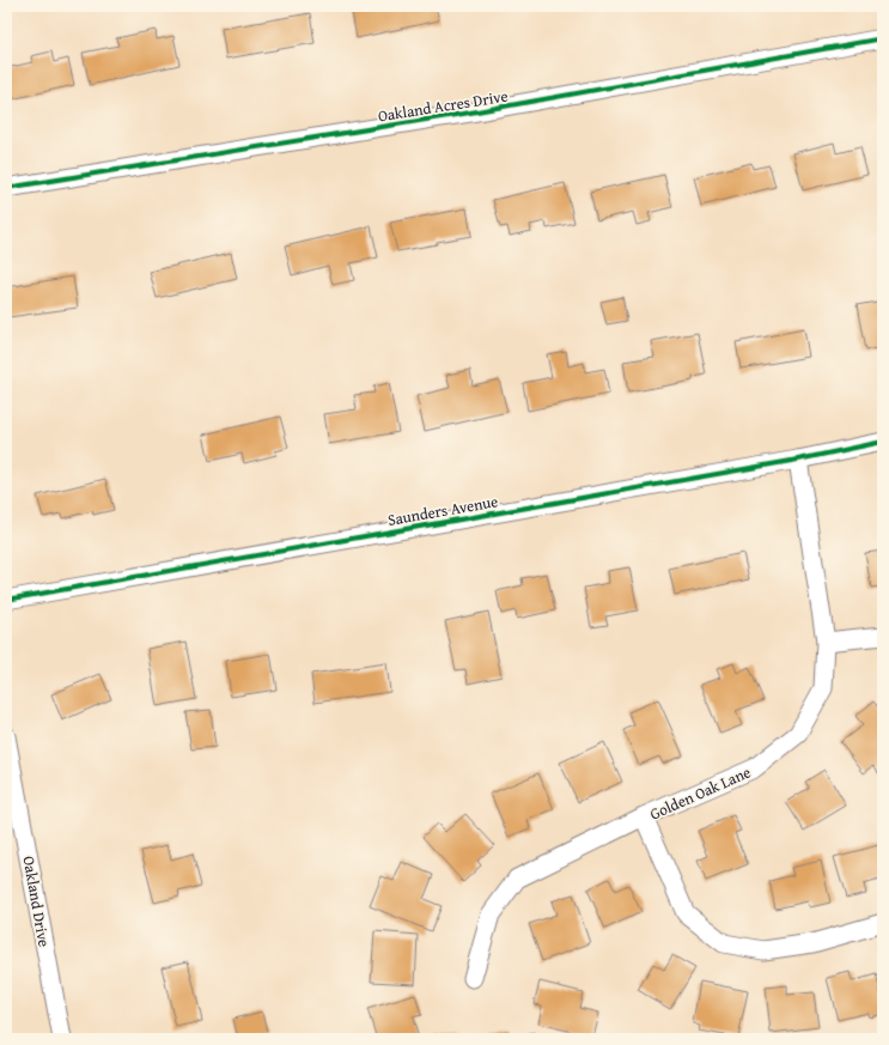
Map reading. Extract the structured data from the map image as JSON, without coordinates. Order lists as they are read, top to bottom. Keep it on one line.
{"streets":{"street":["Oakland Acres Drive","Saunders Avenue","Golden Oak Lane","Oakland Drive"]},"crossings":[["Saunders Avenue","Golden Oak Lane"]]}
